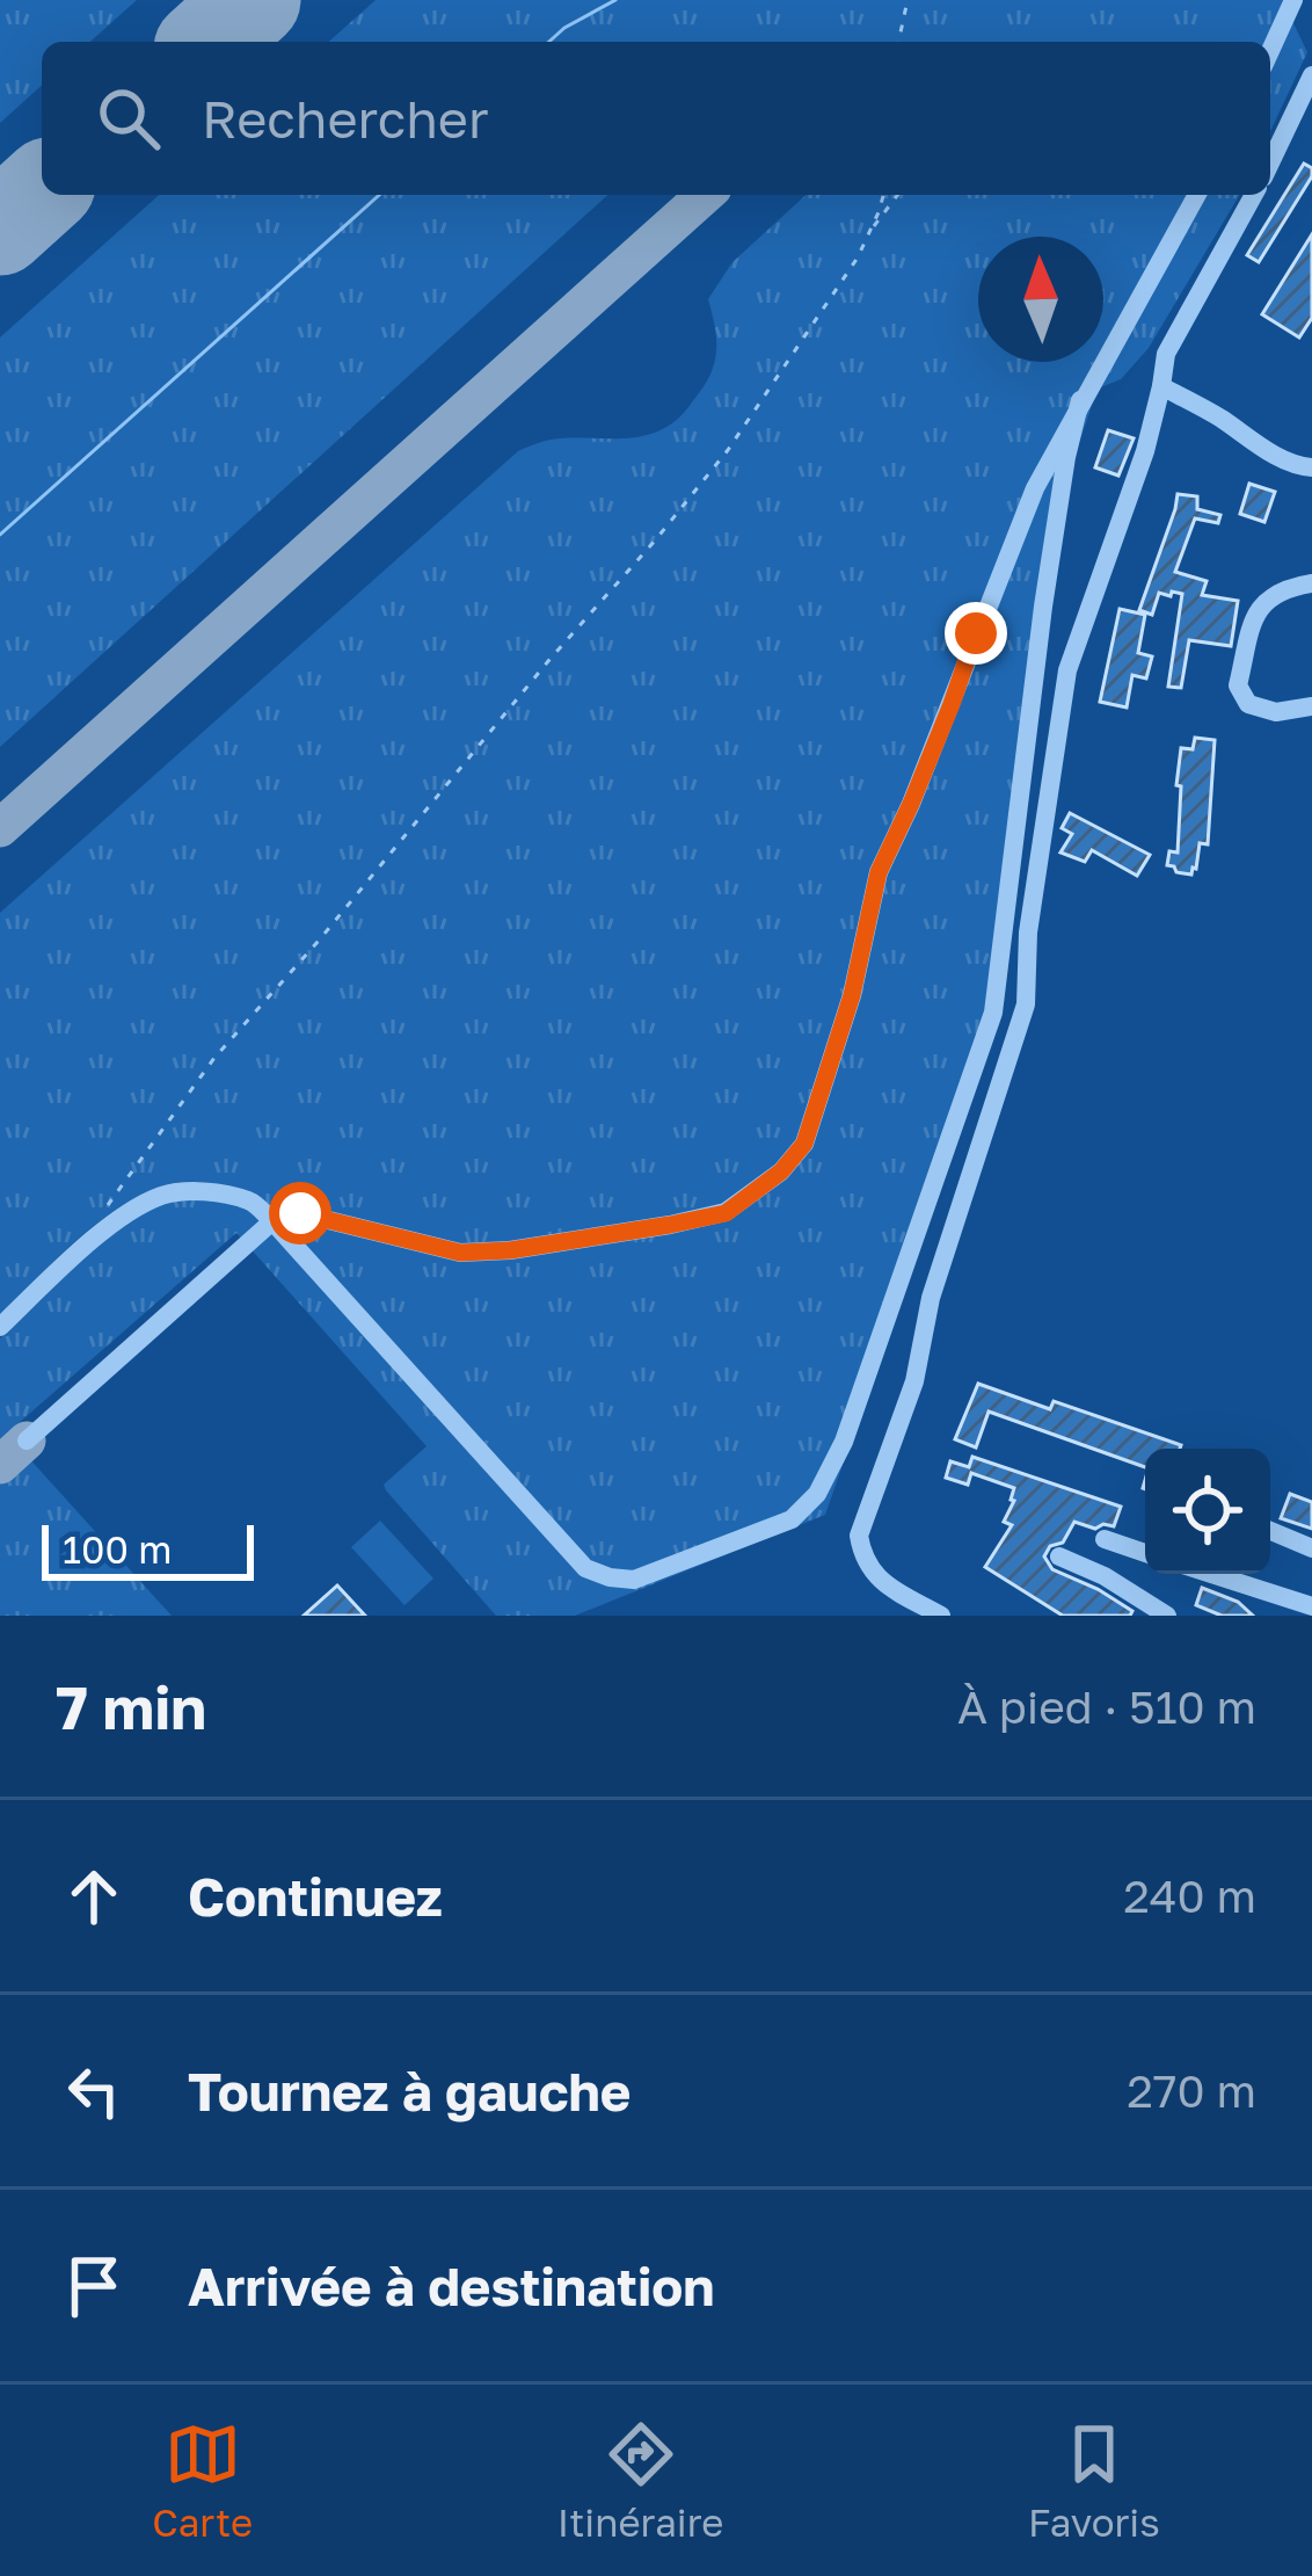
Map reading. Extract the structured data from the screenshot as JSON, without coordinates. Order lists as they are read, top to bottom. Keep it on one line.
{"scale_bar":"100 m","north":"top","page":{"search":"Rechercher","scale":"100 m","heading":["7 min","À pied · 510 m"],"list":[["Continuez","240 m"],["Tournez à gauche","270 m"],"Arrivée à destination"],"nav":["Carte","Itinéraire","Favoris"]}}
